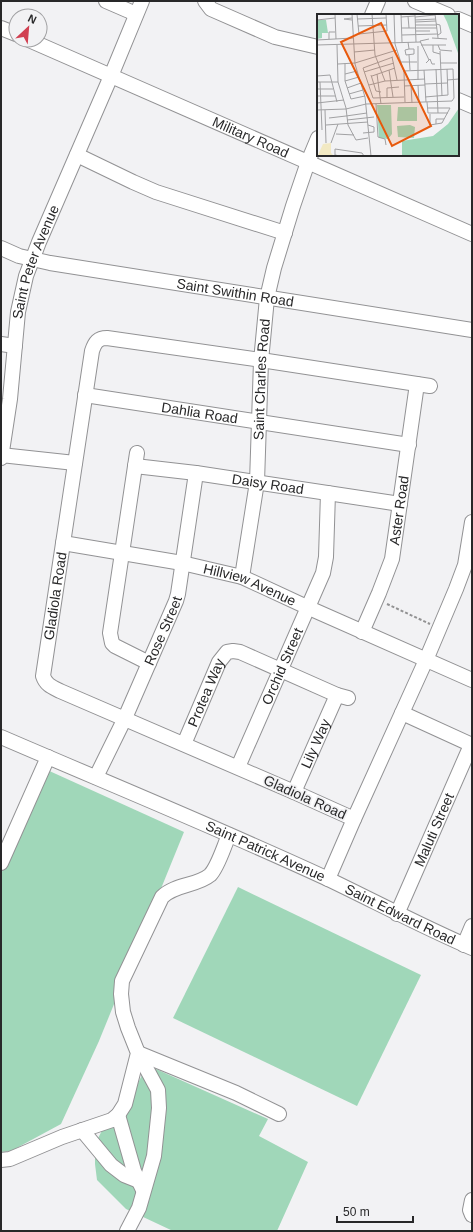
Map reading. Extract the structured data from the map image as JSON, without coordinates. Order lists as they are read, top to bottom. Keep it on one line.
{"streets":{"street":["Military Road","Saint Peter Avenue","Saint Swithin Road","Saint Charles Road","Dahlia Road","Daisy Road","Aster Road","Hillview Avenue","Gladiola Road","Rose Street","Orchid Street","Protea Way","Lily Way","Maluti Street","Saint Patrick Avenue","Saint Edward Road"]},"crossings":[["Military Road","Saint Peter Avenue"],["Military Road","Saint Charles Road"],["Saint Peter Avenue","Saint Swithin Road"],["Saint Swithin Road","Saint Charles Road"],["Saint Charles Road","Dahlia Road"],["Saint Charles Road","Daisy Road"],["Saint Charles Road","Aster Road"],["Saint Charles Road","Hillview Avenue"],["Saint Charles Road","Gladiola Road"],["Dahlia Road","Aster Road"],["Dahlia Road","Gladiola Road"],["Daisy Road","Aster Road"],["Daisy Road","Hillview Avenue"],["Daisy Road","Rose Street"],["Daisy Road","Orchid Street"],["Aster Road","Hillview Avenue"],["Aster Road","Gladiola Road"],["Hillview Avenue","Gladiola Road"],["Hillview Avenue","Rose Street"],["Hillview Avenue","Orchid Street"],["Hillview Avenue","Saint Patrick Avenue"],["Gladiola Road","Rose Street"],["Gladiola Road","Orchid Street"],["Gladiola Road","Protea Way"],["Gladiola Road","Lily Way"],["Gladiola Road","Saint Patrick Avenue"],["Rose Street","Saint Patrick Avenue"],["Orchid Street","Protea Way"],["Orchid Street","Lily Way"],["Protea Way","Lily Way"],["Maluti Street","Saint Edward Road"],["Saint Patrick Avenue","Saint Edward Road"]],"scale_bar":"50 m","north":"top right"}
